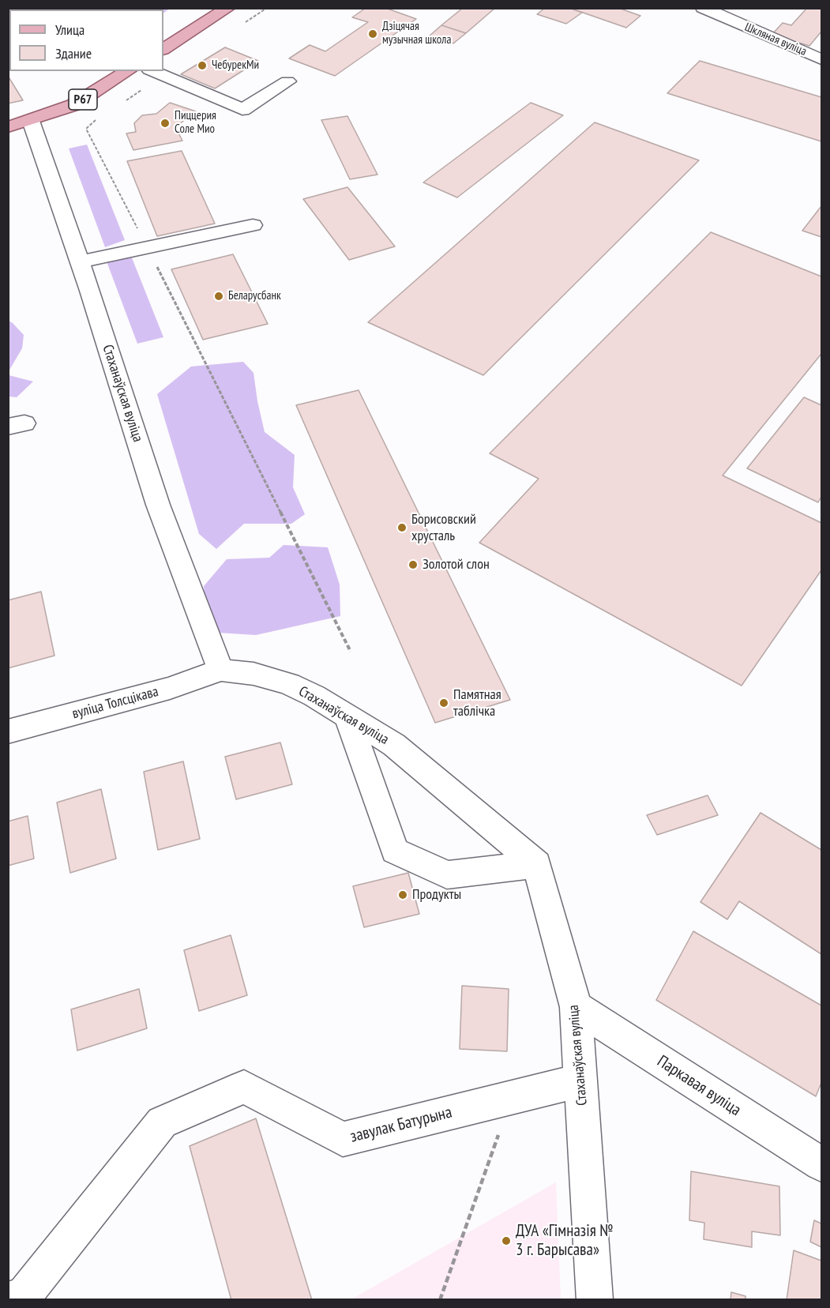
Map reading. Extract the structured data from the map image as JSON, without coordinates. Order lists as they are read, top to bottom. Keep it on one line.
{"streets":{"main road":["Р67"],"street":["Шкляная вуліца","Стаханаўская вуліца","вуліца Толсцікава","Паркавая вуліца","завулак Батурына"]},"crossings":[["Р67","Стаханаўская вуліца"],["Стаханаўская вуліца","вуліца Толсцікава"],["Стаханаўская вуліца","Паркавая вуліца"],["Стаханаўская вуліца","завулак Батурына"]],"places":["Дзіцячая музычная школа","ЧебурекМи","Пиццерия Соле Мио","Беларусбанк","Борисовский хрусталь","Золотой слон","Памятная таблічка","Продукты","ДУА «Гімназія № 3 г. Барысава»"],"legend":["Улица","Здание"]}
